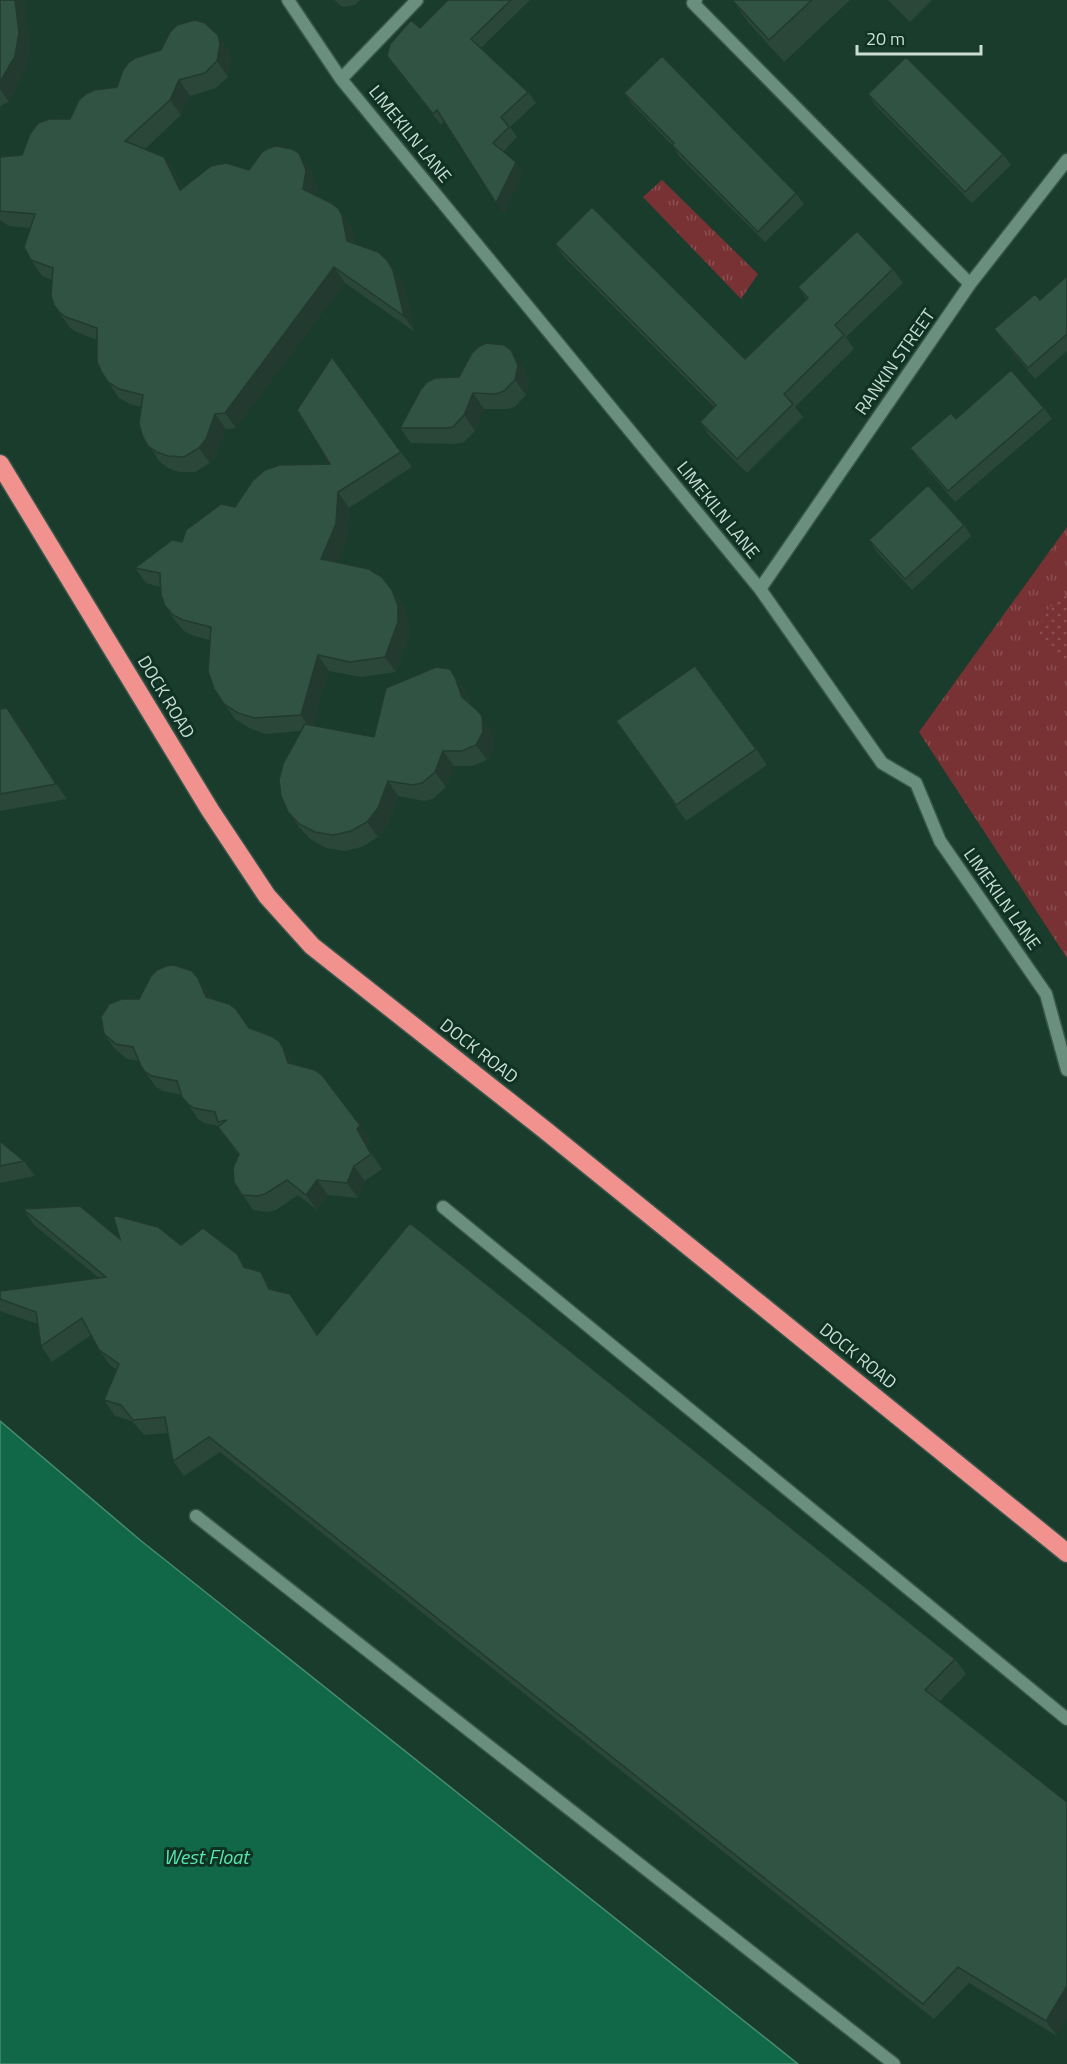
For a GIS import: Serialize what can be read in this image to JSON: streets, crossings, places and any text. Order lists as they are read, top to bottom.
{
  "streets": {
    "highway": ["DOCK ROAD"],
    "street": ["LIMEKILN LANE", "RANKIN STREET"]
  },
  "crossings": [
    ["LIMEKILN LANE", "RANKIN STREET"]
  ],
  "water": ["West Float"],
  "scale_bar": "20 m"
}
